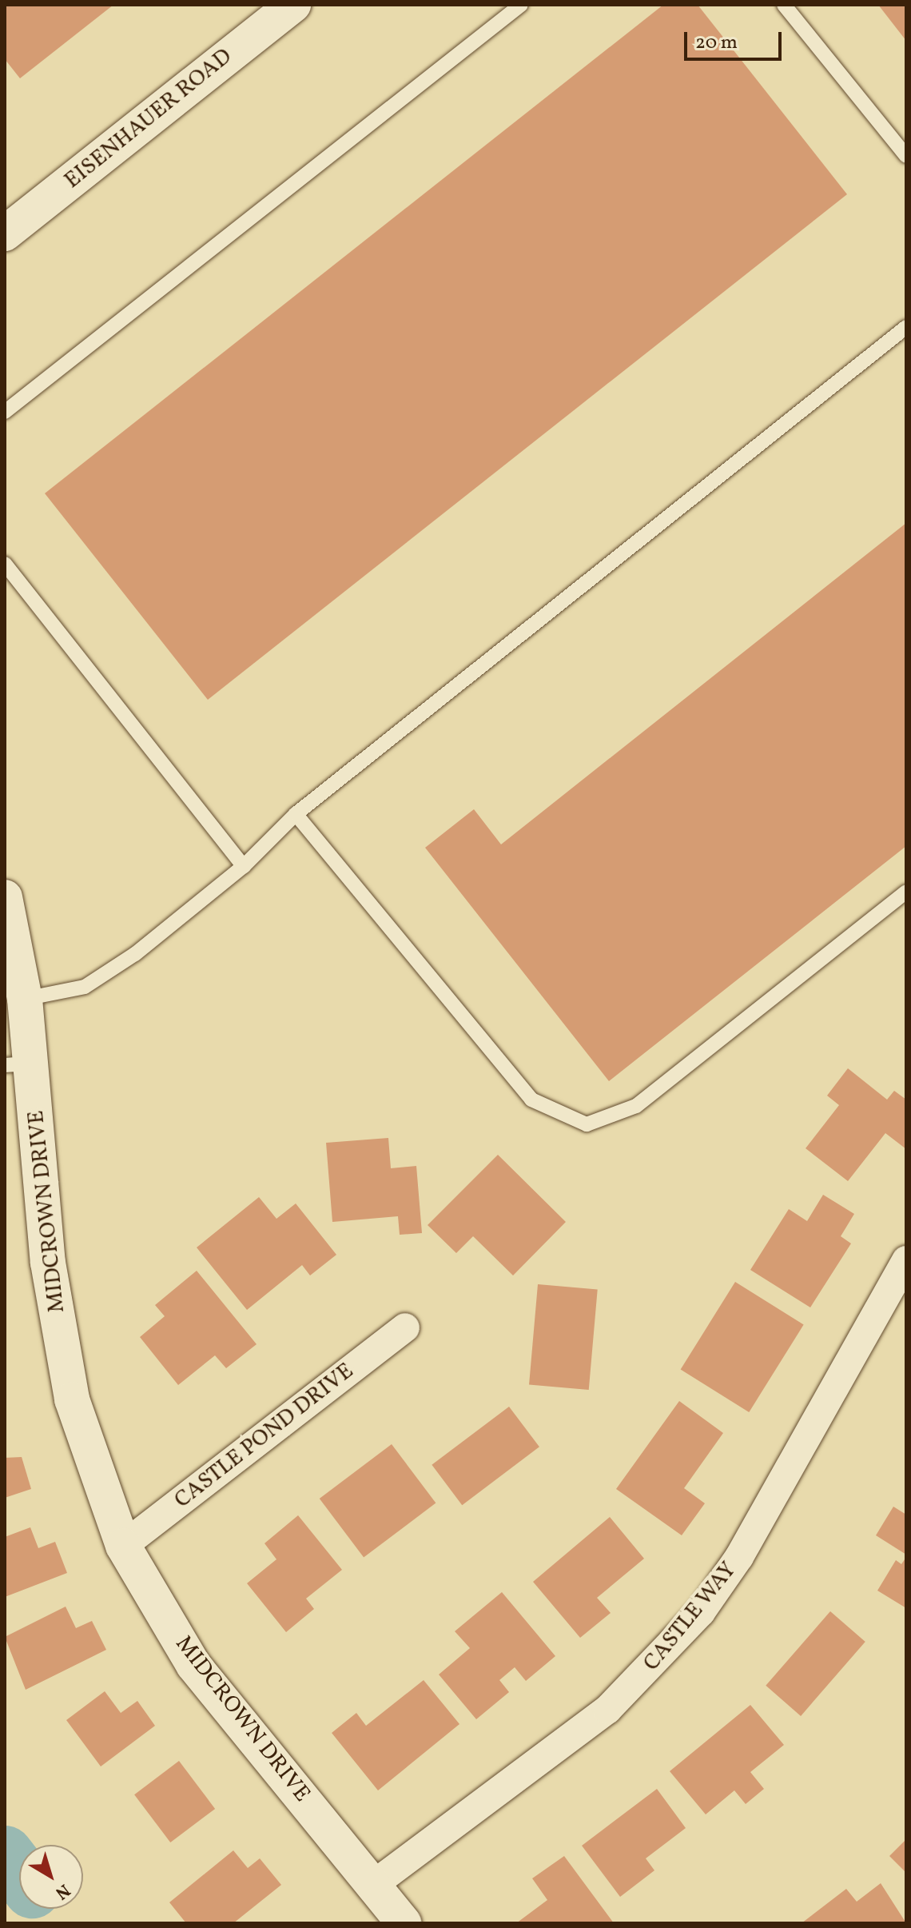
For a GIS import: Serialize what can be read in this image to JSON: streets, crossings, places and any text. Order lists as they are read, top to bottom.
{
  "streets": {
    "street": [
      "EISENHAUER ROAD",
      "MIDCROWN DRIVE",
      "CASTLE POND DRIVE",
      "CASTLE WAY"
    ]
  },
  "crossings": [
    ["MIDCROWN DRIVE", "CASTLE POND DRIVE"],
    ["MIDCROWN DRIVE", "CASTLE WAY"]
  ],
  "scale_bar": "20 m",
  "north": "bottom right"
}
